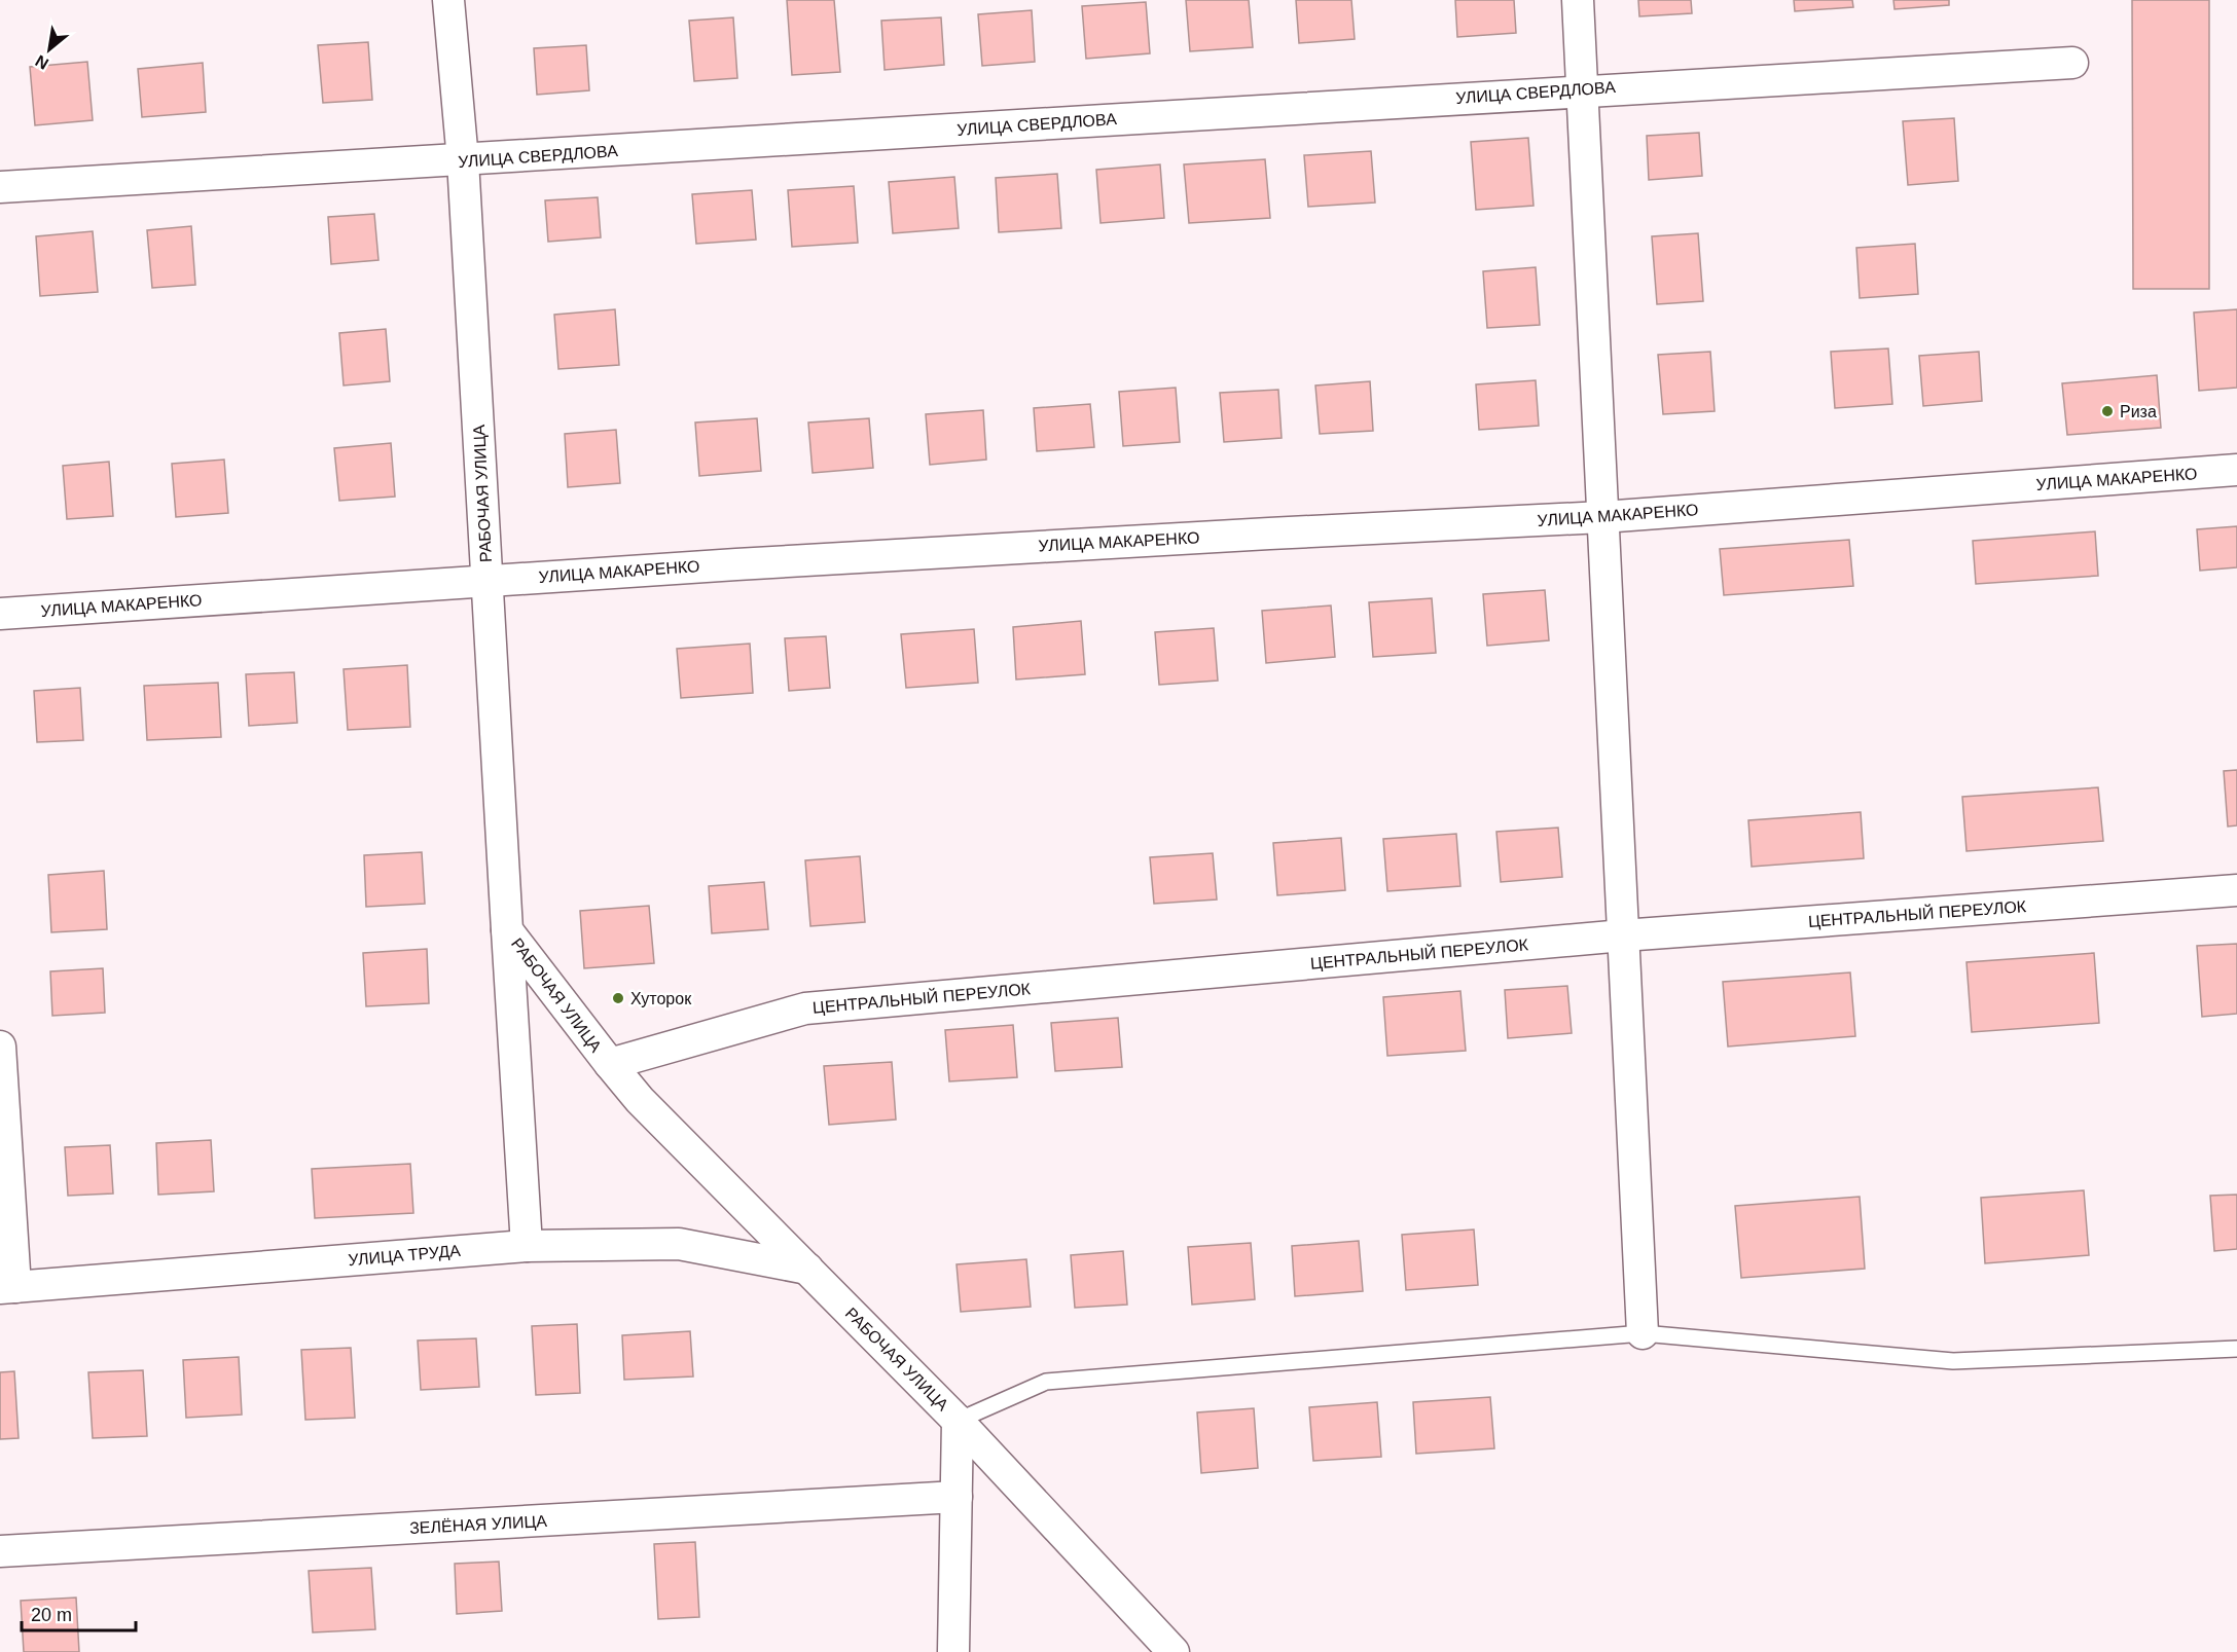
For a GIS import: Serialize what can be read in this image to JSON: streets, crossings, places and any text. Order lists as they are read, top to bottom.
{
  "streets": {
    "street": [
      "УЛИЦА СВЕРДЛОВА",
      "УЛИЦА МАКАРЕНКО",
      "РАБОЧАЯ УЛИЦА",
      "ЦЕНТРАЛЬНЫЙ ПЕРЕУЛОК",
      "УЛИЦА ТРУДА",
      "ЗЕЛЁНАЯ УЛИЦА"
    ]
  },
  "crossings": [
    ["УЛИЦА СВЕРДЛОВА", "РАБОЧАЯ УЛИЦА"],
    ["УЛИЦА МАКАРЕНКО", "РАБОЧАЯ УЛИЦА"],
    ["РАБОЧАЯ УЛИЦА", "ЦЕНТРАЛЬНЫЙ ПЕРЕУЛОК"],
    ["РАБОЧАЯ УЛИЦА", "УЛИЦА ТРУДА"]
  ],
  "places": ["Риза", "Хуторок"],
  "scale_bar": "20 m",
  "north": "bottom left"
}
